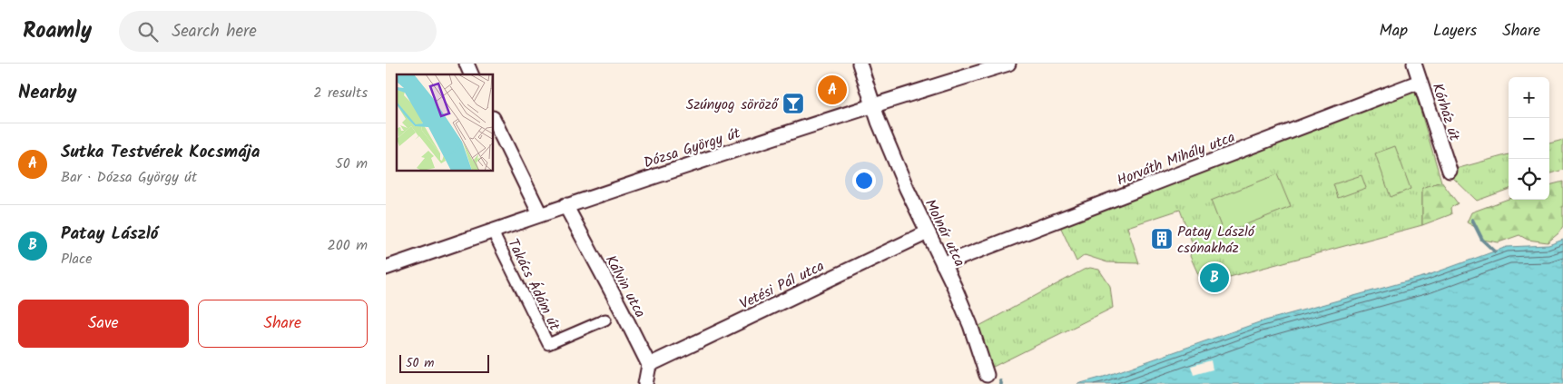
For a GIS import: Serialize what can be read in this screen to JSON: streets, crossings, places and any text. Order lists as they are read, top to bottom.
{
  "streets": {
    "street": [
      "Kórház út",
      "Dózsa György út",
      "Horváth Mihály utca",
      "Molnár utca",
      "Takács Ádám út",
      "Vetési Pál utca",
      "Kálvin utca"
    ]
  },
  "crossings": [
    ["Kórház út", "Horváth Mihály utca"],
    ["Dózsa György út", "Molnár utca"],
    ["Dózsa György út", "Takács Ádám út"],
    ["Dózsa György út", "Kálvin utca"],
    ["Horváth Mihály utca", "Molnár utca"],
    ["Molnár utca", "Vetési Pál utca"],
    ["Vetési Pál utca", "Kálvin utca"]
  ],
  "places": {
    "bar": ["Szúnyog söröző"],
    "building": ["Patay László csónakház"]
  },
  "scale_bar": "50 m",
  "page": {
    "header": "Roamly",
    "search": "Search here",
    "nav": ["Map", "Layers", "Share"],
    "heading": ["Nearby", "2 results"],
    "pins": ["A", "B"],
    "map_buttons": ["+", "−"],
    "list": [
      {
        "mark": "A",
        "name": "Sutka Testvérek Kocsmája",
        "note": "Bar · Dózsa György út",
        "value": "50 m"
      },
      {
        "mark": "B",
        "name": "Patay László",
        "note": "Place",
        "value": "200 m"
      }
    ],
    "buttons": ["Save", "Share"],
    "scale": "50 m"
  }
}
